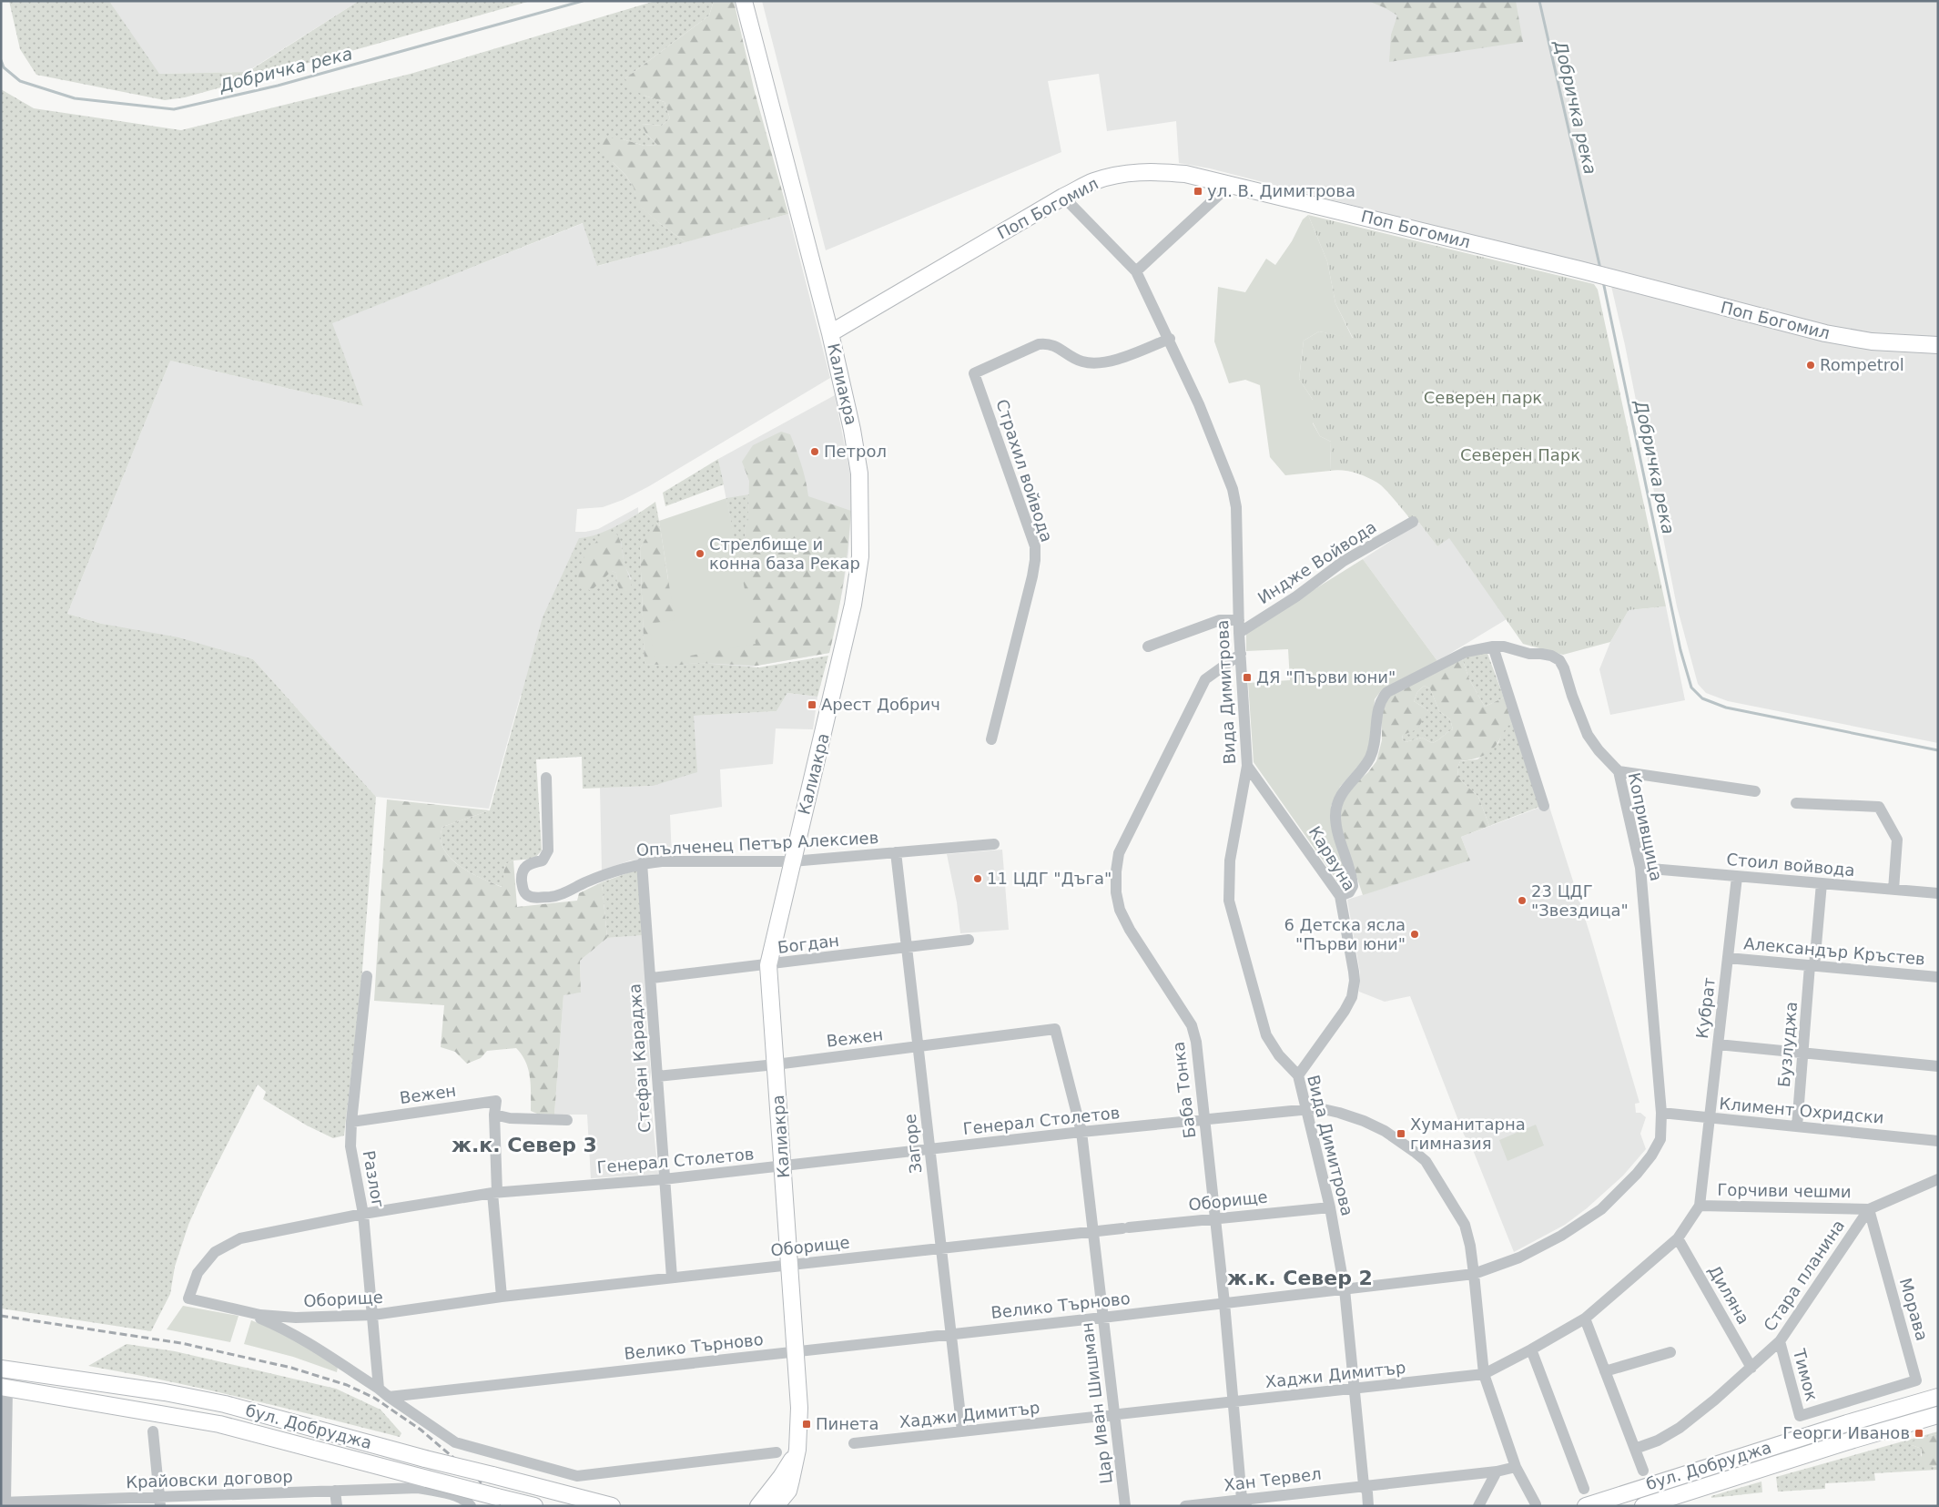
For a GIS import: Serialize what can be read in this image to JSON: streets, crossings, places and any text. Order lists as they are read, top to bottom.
{
  "streets": {
    "street": [
      "Поп Богомил",
      "Калиакра",
      "Страхил войвода",
      "Индже Войвода",
      "Вида Димитрова",
      "Копривщица",
      "Опълченец Петър Алексиев",
      "Карвуна",
      "Стоил войвода",
      "Богдан",
      "Александър Кръстев",
      "Кубрат",
      "Вежен",
      "Бузлуджа",
      "Стефан Караджа",
      "Баба Тонка",
      "Климент Охридски",
      "Генерал Столетов",
      "Загоре",
      "Разлог",
      "Горчиви чешми",
      "Оборище",
      "Стара планина",
      "Диляна",
      "Велико Търново",
      "Морава",
      "Хаджи Димитър",
      "Тимок",
      "Цар Иван Шишман",
      "бул. Добруджа",
      "Крайовски договор",
      "Хан Тервел"
    ]
  },
  "crossings": [
    ["Поп Богомил", "Калиакра"],
    ["Поп Богомил", "Вида Димитрова"],
    ["Калиакра", "Опълченец Петър Алексиев"],
    ["Калиакра", "Богдан"],
    ["Калиакра", "Вежен"],
    ["Калиакра", "Генерал Столетов"],
    ["Калиакра", "Оборище"],
    ["Калиакра", "Велико Търново"],
    ["Страхил войвода", "Вида Димитрова"],
    ["Индже Войвода", "Вида Димитрова"],
    ["Вида Димитрова", "Карвуна"],
    ["Вида Димитрова", "Баба Тонка"],
    ["Вида Димитрова", "Генерал Столетов"],
    ["Вида Димитрова", "Оборище"],
    ["Вида Димитрова", "Велико Търново"],
    ["Вида Димитрова", "Хаджи Димитър"],
    ["Вида Димитрова", "Хан Тервел"],
    ["Копривщица", "Карвуна"],
    ["Копривщица", "Стоил войвода"],
    ["Копривщица", "Климент Охридски"],
    ["Копривщица", "Велико Търново"],
    ["Опълченец Петър Алексиев", "Стефан Караджа"],
    ["Опълченец Петър Алексиев", "Загоре"],
    ["Стоил войвода", "Кубрат"],
    ["Стоил войвода", "Бузлуджа"],
    ["Богдан", "Стефан Караджа"],
    ["Богдан", "Загоре"],
    ["Александър Кръстев", "Кубрат"],
    ["Александър Кръстев", "Бузлуджа"],
    ["Кубрат", "Климент Охридски"],
    ["Кубрат", "Хаджи Димитър"],
    ["Вежен", "Стефан Караджа"],
    ["Вежен", "Загоре"],
    ["Вежен", "Разлог"],
    ["Вежен", "Цар Иван Шишман"],
    ["Бузлуджа", "Климент Охридски"],
    ["Стефан Караджа", "Генерал Столетов"],
    ["Стефан Караджа", "Оборище"],
    ["Баба Тонка", "Генерал Столетов"],
    ["Баба Тонка", "Оборище"],
    ["Баба Тонка", "Велико Търново"],
    ["Баба Тонка", "Хаджи Димитър"],
    ["Баба Тонка", "Хан Тервел"],
    ["Климент Охридски", "Велико Търново"],
    ["Генерал Столетов", "Загоре"],
    ["Генерал Столетов", "Разлог"],
    ["Генерал Столетов", "Оборище"],
    ["Генерал Столетов", "Велико Търново"],
    ["Генерал Столетов", "Хаджи Димитър"],
    ["Генерал Столетов", "Цар Иван Шишман"],
    ["Генерал Столетов", "Хан Тервел"],
    ["Загоре", "Оборище"],
    ["Загоре", "Велико Търново"],
    ["Загоре", "Хаджи Димитър"],
    ["Разлог", "Оборище"],
    ["Горчиви чешми", "Стара планина"],
    ["Горчиви чешми", "Морава"],
    ["Горчиви чешми", "Хаджи Димитър"],
    ["Оборище", "Цар Иван Шишман"],
    ["Стара планина", "Диляна"],
    ["Стара планина", "Морава"],
    ["Стара планина", "Тимок"],
    ["Диляна", "Хаджи Димитър"],
    ["Велико Търново", "Цар Иван Шишман"],
    ["Морава", "Тимок"],
    ["Хаджи Димитър", "Цар Иван Шишман"],
    ["бул. Добруджа", "Крайовски договор"]
  ],
  "districts": ["ж.к. Север 3", "ж.к. Север 2"],
  "water": ["Добричка река"],
  "parks": ["Северен парк", "Северен Парк"],
  "places": {
    "transit": [
      "ул. В. Димитрова",
      "ДЯ \"Първи юни\"",
      "Арест Добрич",
      "Хуманитарна гимназия",
      "Пинета",
      "Георги Иванов"
    ],
    "other": [
      "Rompetrol",
      "Петрол",
      "Стрелбище и конна база Рекар",
      "11 ЦДГ \"Дъга\"",
      "23 ЦДГ \"Звездица\"",
      "6 Детска ясла \"Първи юни\""
    ]
  }
}
